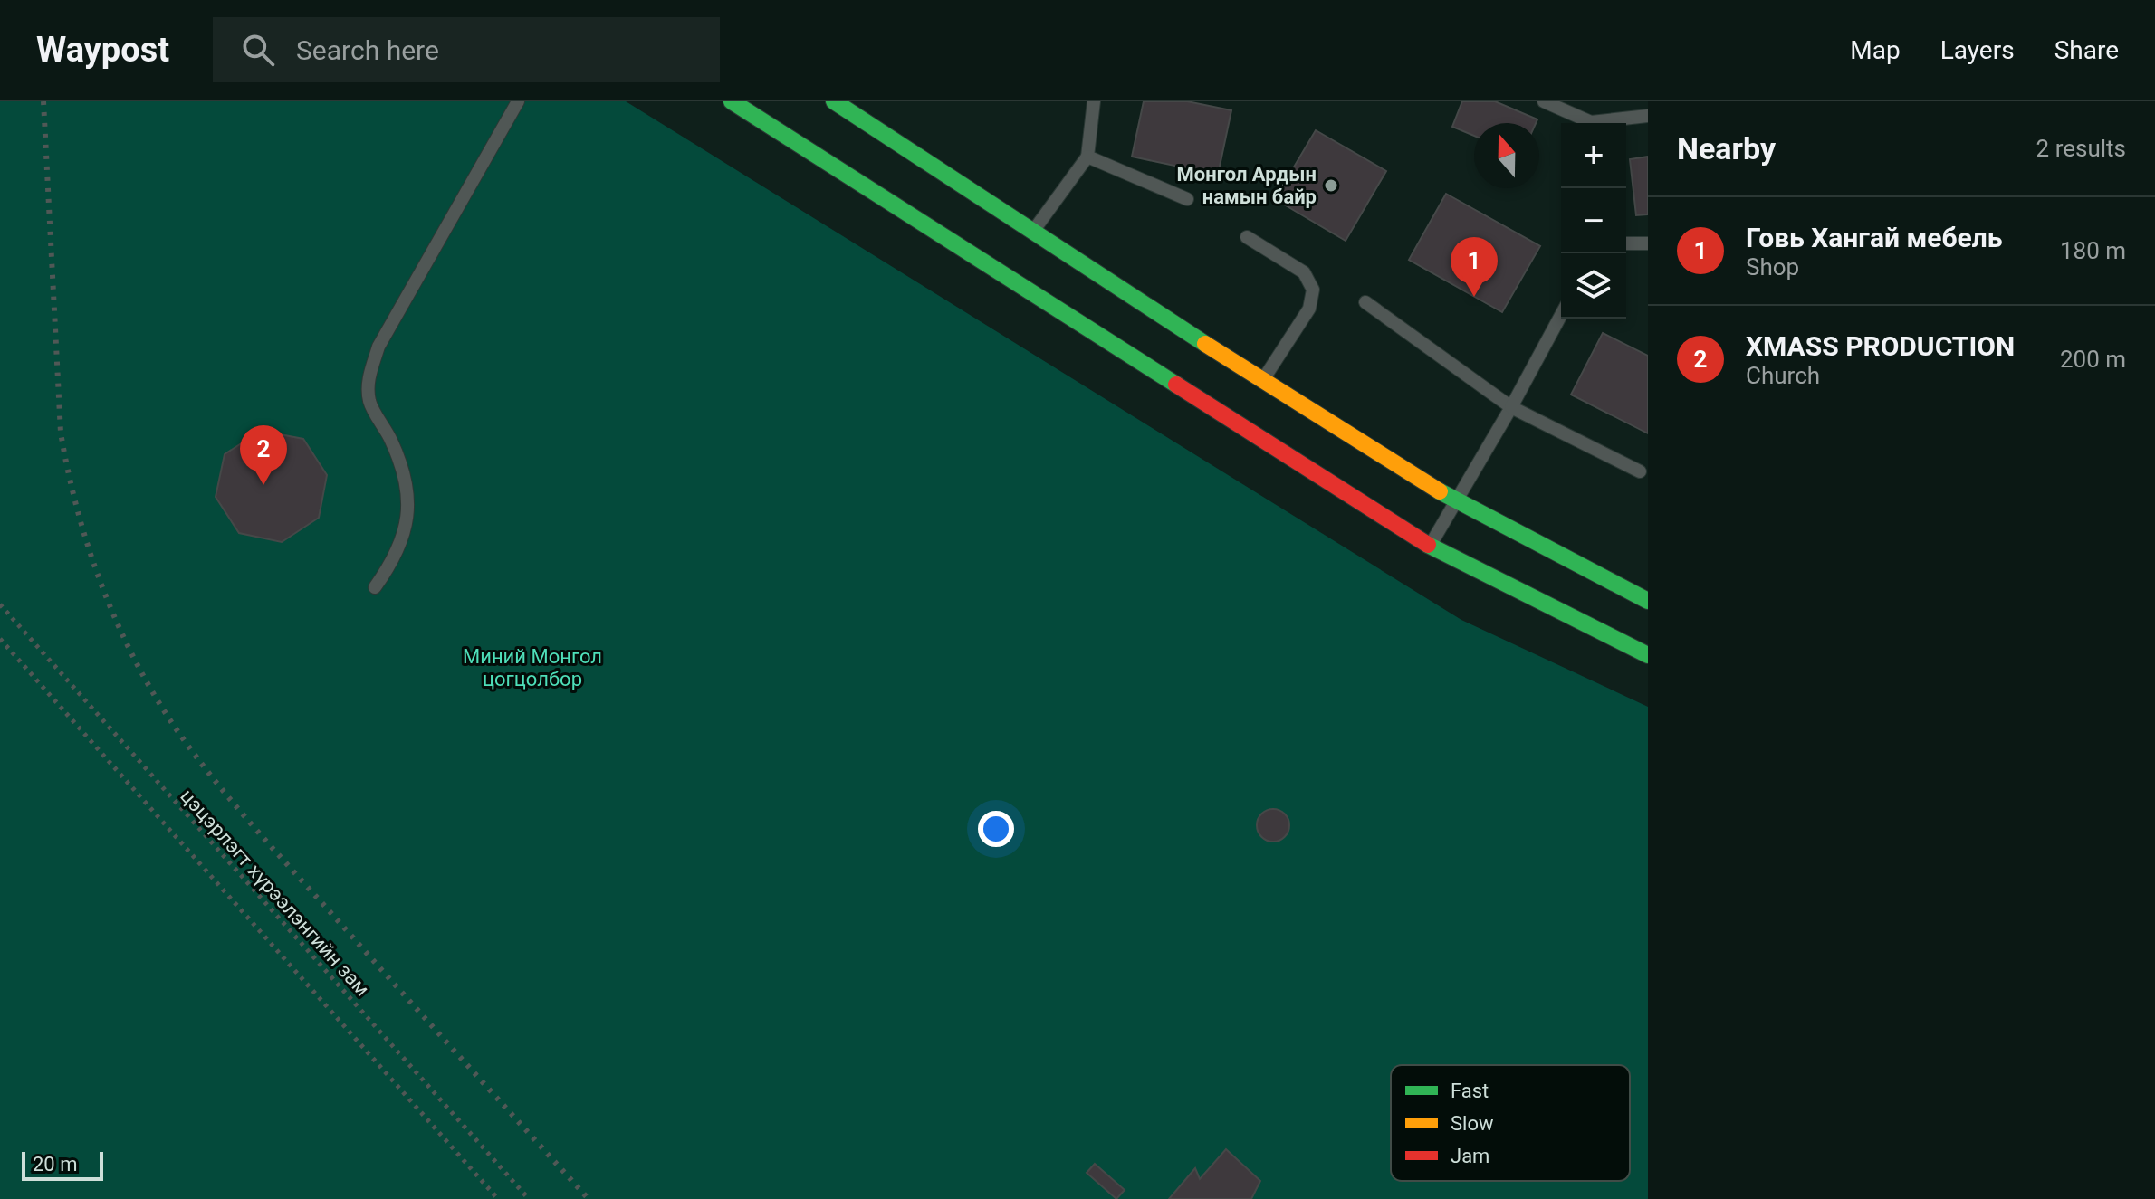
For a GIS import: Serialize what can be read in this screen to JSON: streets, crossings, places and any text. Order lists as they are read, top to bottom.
{
  "streets": {
    "path": ["цэцэрлэгт хүрээлэнгийн зам"]
  },
  "parks": ["Миний Монгол цогцолбор"],
  "places": ["Монгол Ардын намын байр"],
  "legend": ["Fast", "Slow", "Jam"],
  "scale_bar": "20 m",
  "north": "top",
  "page": {
    "header": "Waypost",
    "search": "Search here",
    "nav": ["Map", "Layers", "Share"],
    "heading": ["Nearby", "2 results"],
    "map_buttons": ["+", "−"],
    "list": [
      {
        "mark": "1",
        "name": "Говь Хангай мебель",
        "note": "Shop",
        "value": "180 m"
      },
      {
        "mark": "2",
        "name": "XMASS PRODUCTION",
        "note": "Church",
        "value": "200 m"
      }
    ],
    "pins": ["1", "2"],
    "scale": "20 m"
  }
}
